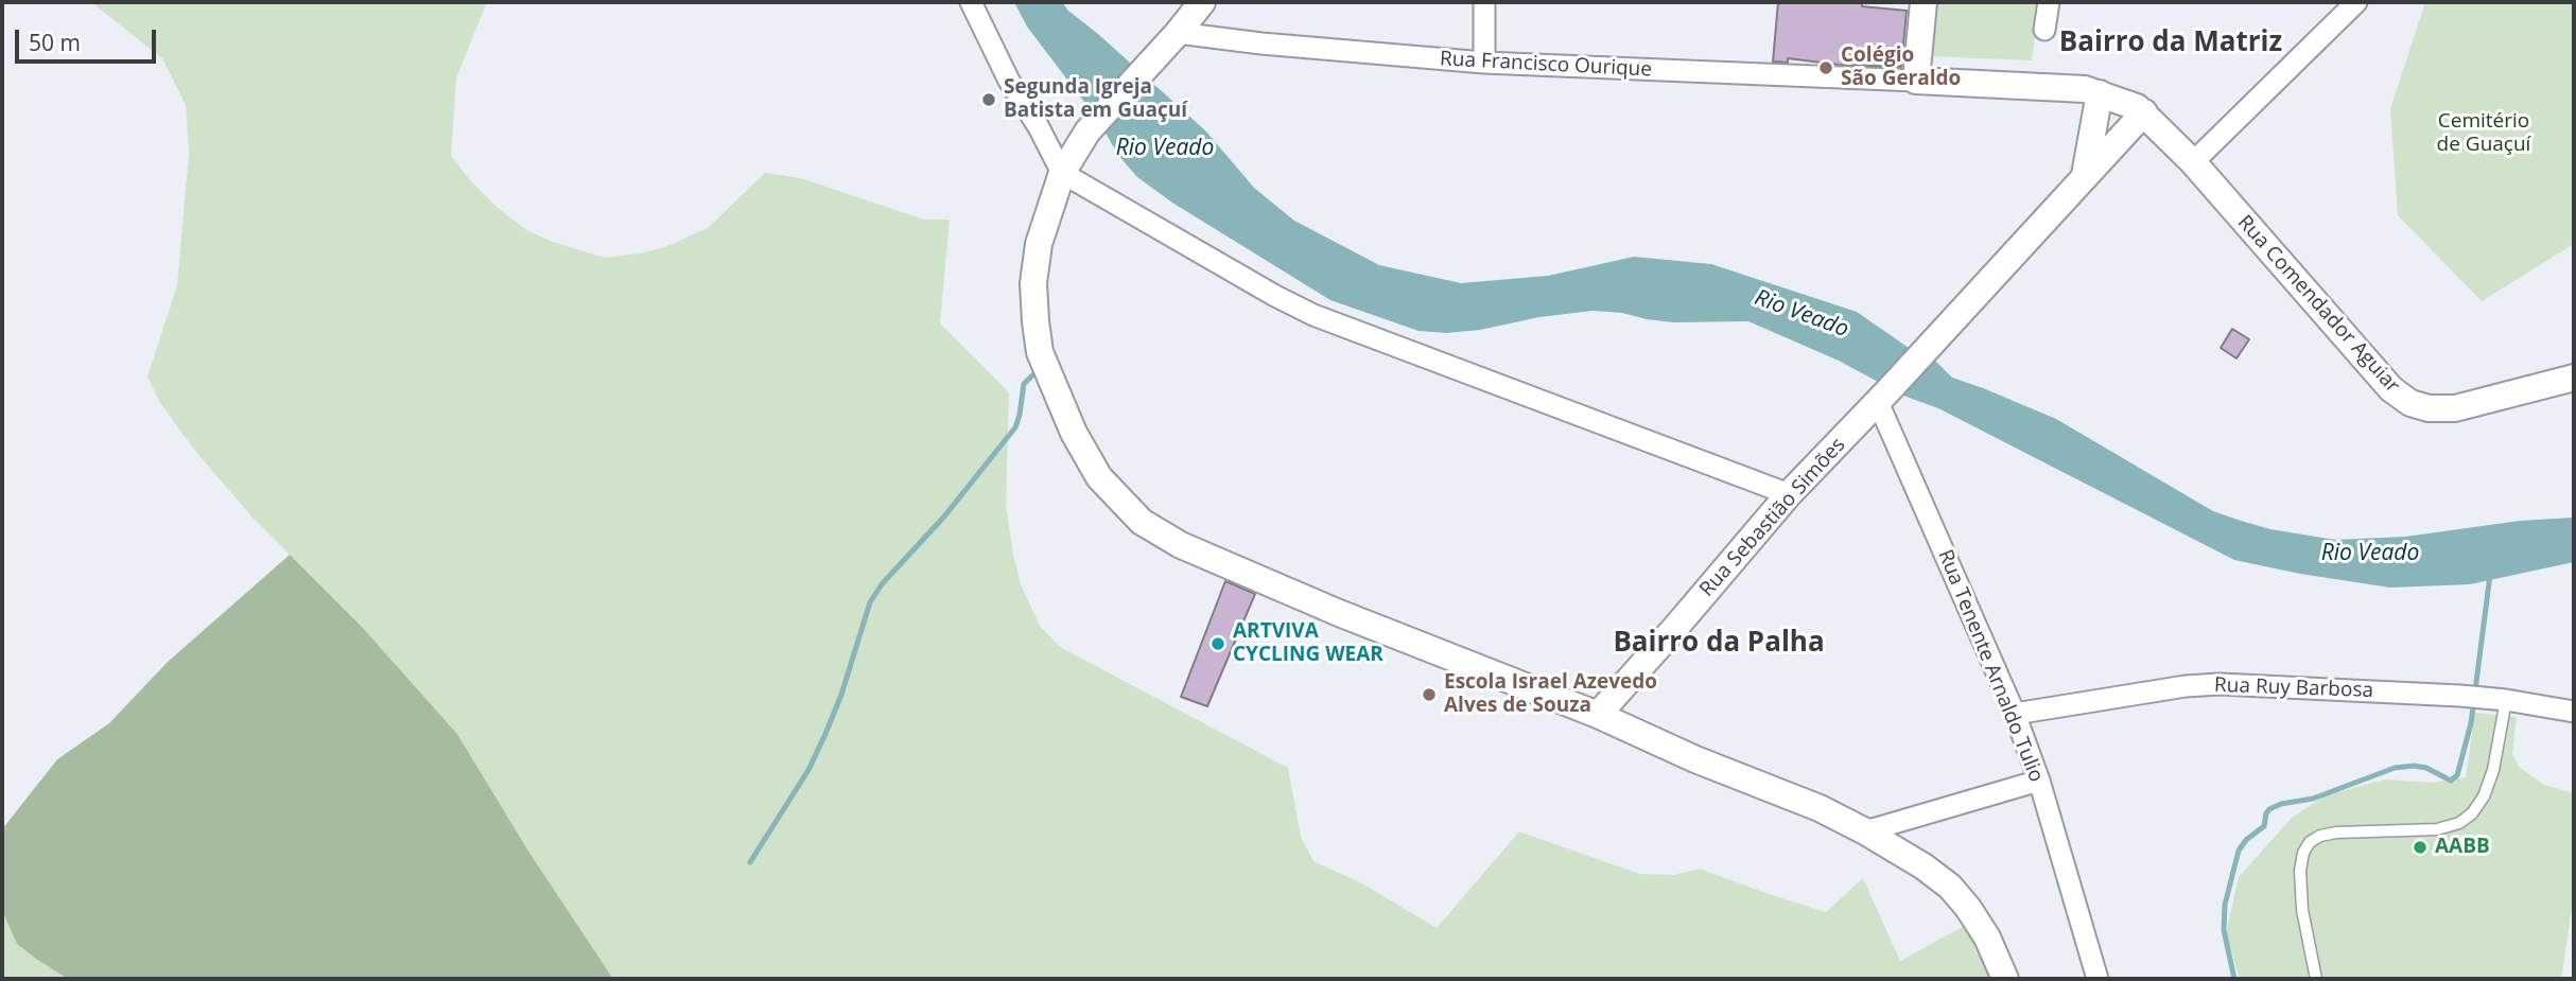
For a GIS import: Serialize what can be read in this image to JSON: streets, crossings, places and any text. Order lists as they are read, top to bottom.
{
  "streets": {
    "street": [
      "Rua Francisco Ourique",
      "Rua Comendador Aguiar",
      "Rua Sebastião Simões",
      "Rua Tenente Arnaldo Tulio",
      "Rua Ruy Barbosa"
    ]
  },
  "crossings": [
    ["Rua Comendador Aguiar", "Rua Sebastião Simões"],
    ["Rua Sebastião Simões", "Rua Tenente Arnaldo Tulio"],
    ["Rua Tenente Arnaldo Tulio", "Rua Ruy Barbosa"]
  ],
  "districts": ["Bairro da Matriz", "Bairro da Palha"],
  "water": ["Rio Veado"],
  "parks": ["Cemitério de Guaçuí"],
  "places": [
    "Colégio São Geraldo",
    "Segunda Igreja Batista em Guaçuí",
    "ARTVIVA CYCLING WEAR",
    "Escola Israel Azevedo Alves de Souza",
    "AABB"
  ],
  "scale_bar": "50 m"
}
